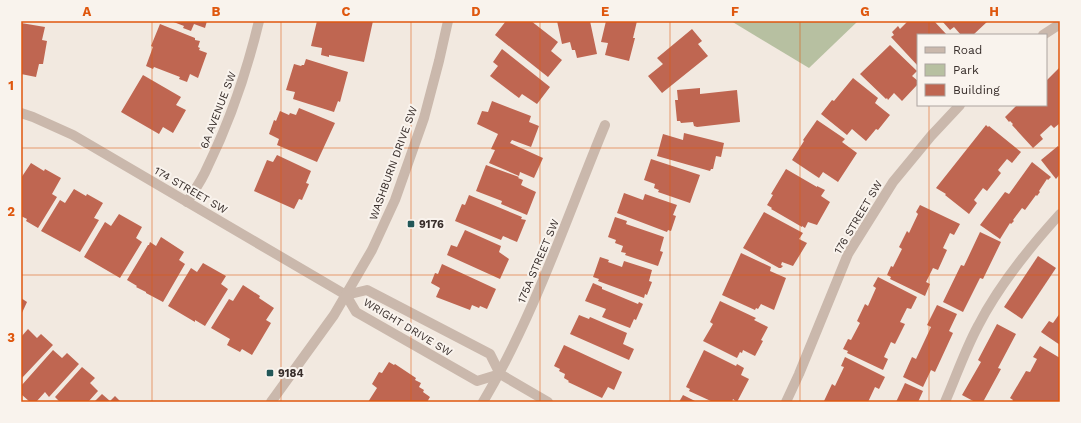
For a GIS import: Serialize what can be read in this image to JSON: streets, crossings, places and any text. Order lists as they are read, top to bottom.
{
  "streets": {
    "street": [
      "6A AVENUE SW",
      "WASHBURN DRIVE SW",
      "174 STREET SW",
      "176 STREET SW",
      "175A STREET SW",
      "WRIGHT DRIVE SW"
    ]
  },
  "crossings": [
    ["6A AVENUE SW", "174 STREET SW"],
    ["WASHBURN DRIVE SW", "174 STREET SW"],
    ["WASHBURN DRIVE SW", "WRIGHT DRIVE SW"],
    ["174 STREET SW", "WRIGHT DRIVE SW"],
    ["175A STREET SW", "WRIGHT DRIVE SW"]
  ],
  "places": {
    "transit": ["9176", "9184"]
  },
  "legend": ["Road", "Park", "Building"],
  "grid": {
    "columns": [
      "A",
      "B",
      "C",
      "D",
      "E",
      "F",
      "G",
      "H"
    ],
    "rows": ["1", "2", "3"]
  }
}
